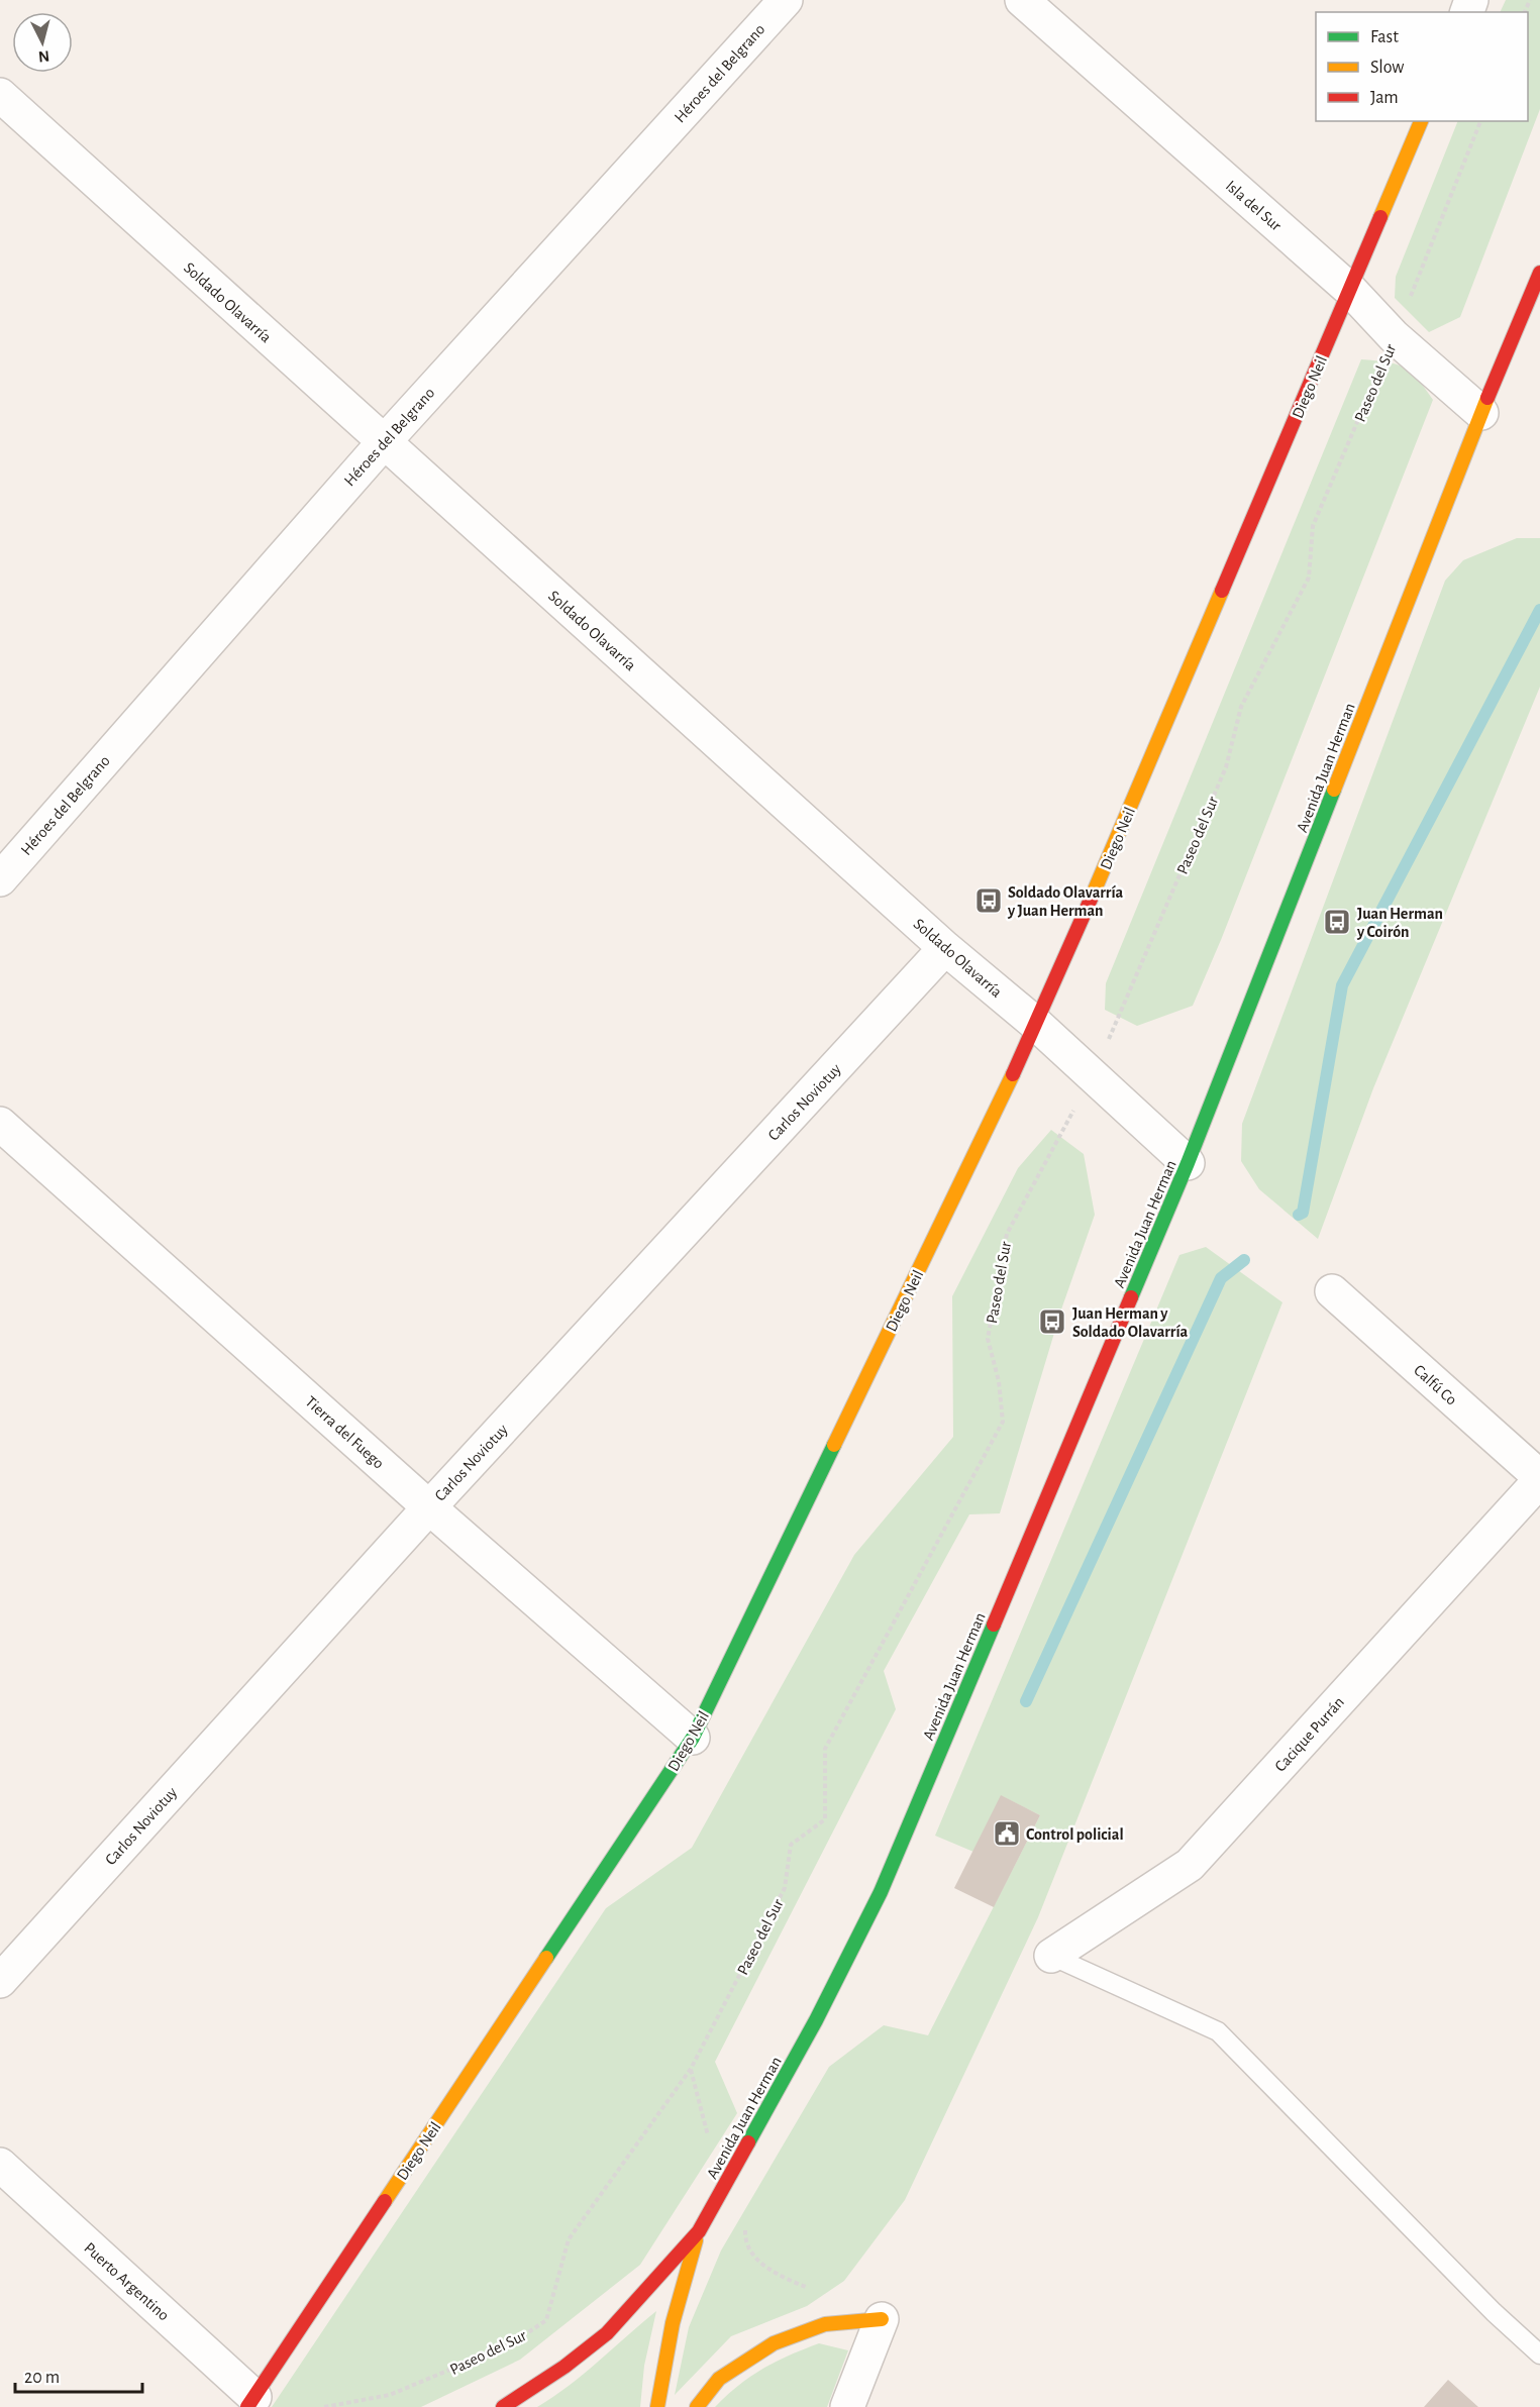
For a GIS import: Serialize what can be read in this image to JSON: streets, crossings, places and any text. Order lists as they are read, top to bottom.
{
  "streets": {
    "main road": ["Diego Neil", "Avenida Juan Herman"],
    "street": [
      "Héroes del Belgrano",
      "Isla del Sur",
      "Soldado Olavarría",
      "Carlos Noviotuy",
      "Calfú Co",
      "Tierra del Fuego",
      "Cacique Purrán",
      "Puerto Argentino"
    ],
    "path": ["Paseo del Sur"]
  },
  "crossings": [
    ["Héroes del Belgrano", "Soldado Olavarría"],
    ["Isla del Sur", "Paseo del Sur"],
    ["Isla del Sur", "Diego Neil"],
    ["Isla del Sur", "Avenida Juan Herman"],
    ["Soldado Olavarría", "Paseo del Sur"],
    ["Soldado Olavarría", "Diego Neil"],
    ["Soldado Olavarría", "Avenida Juan Herman"],
    ["Soldado Olavarría", "Carlos Noviotuy"],
    ["Diego Neil", "Tierra del Fuego"],
    ["Diego Neil", "Puerto Argentino"],
    ["Carlos Noviotuy", "Tierra del Fuego"],
    ["Calfú Co", "Cacique Purrán"]
  ],
  "places": {
    "bus stop": ["Soldado Olavarría y Juan Herman", "Juan Herman y Coirón", "Juan Herman y Soldado Olavarría"],
    "public building": ["Control policial"]
  },
  "legend": ["Fast", "Slow", "Jam"],
  "scale_bar": "20 m",
  "north": "bottom"
}
